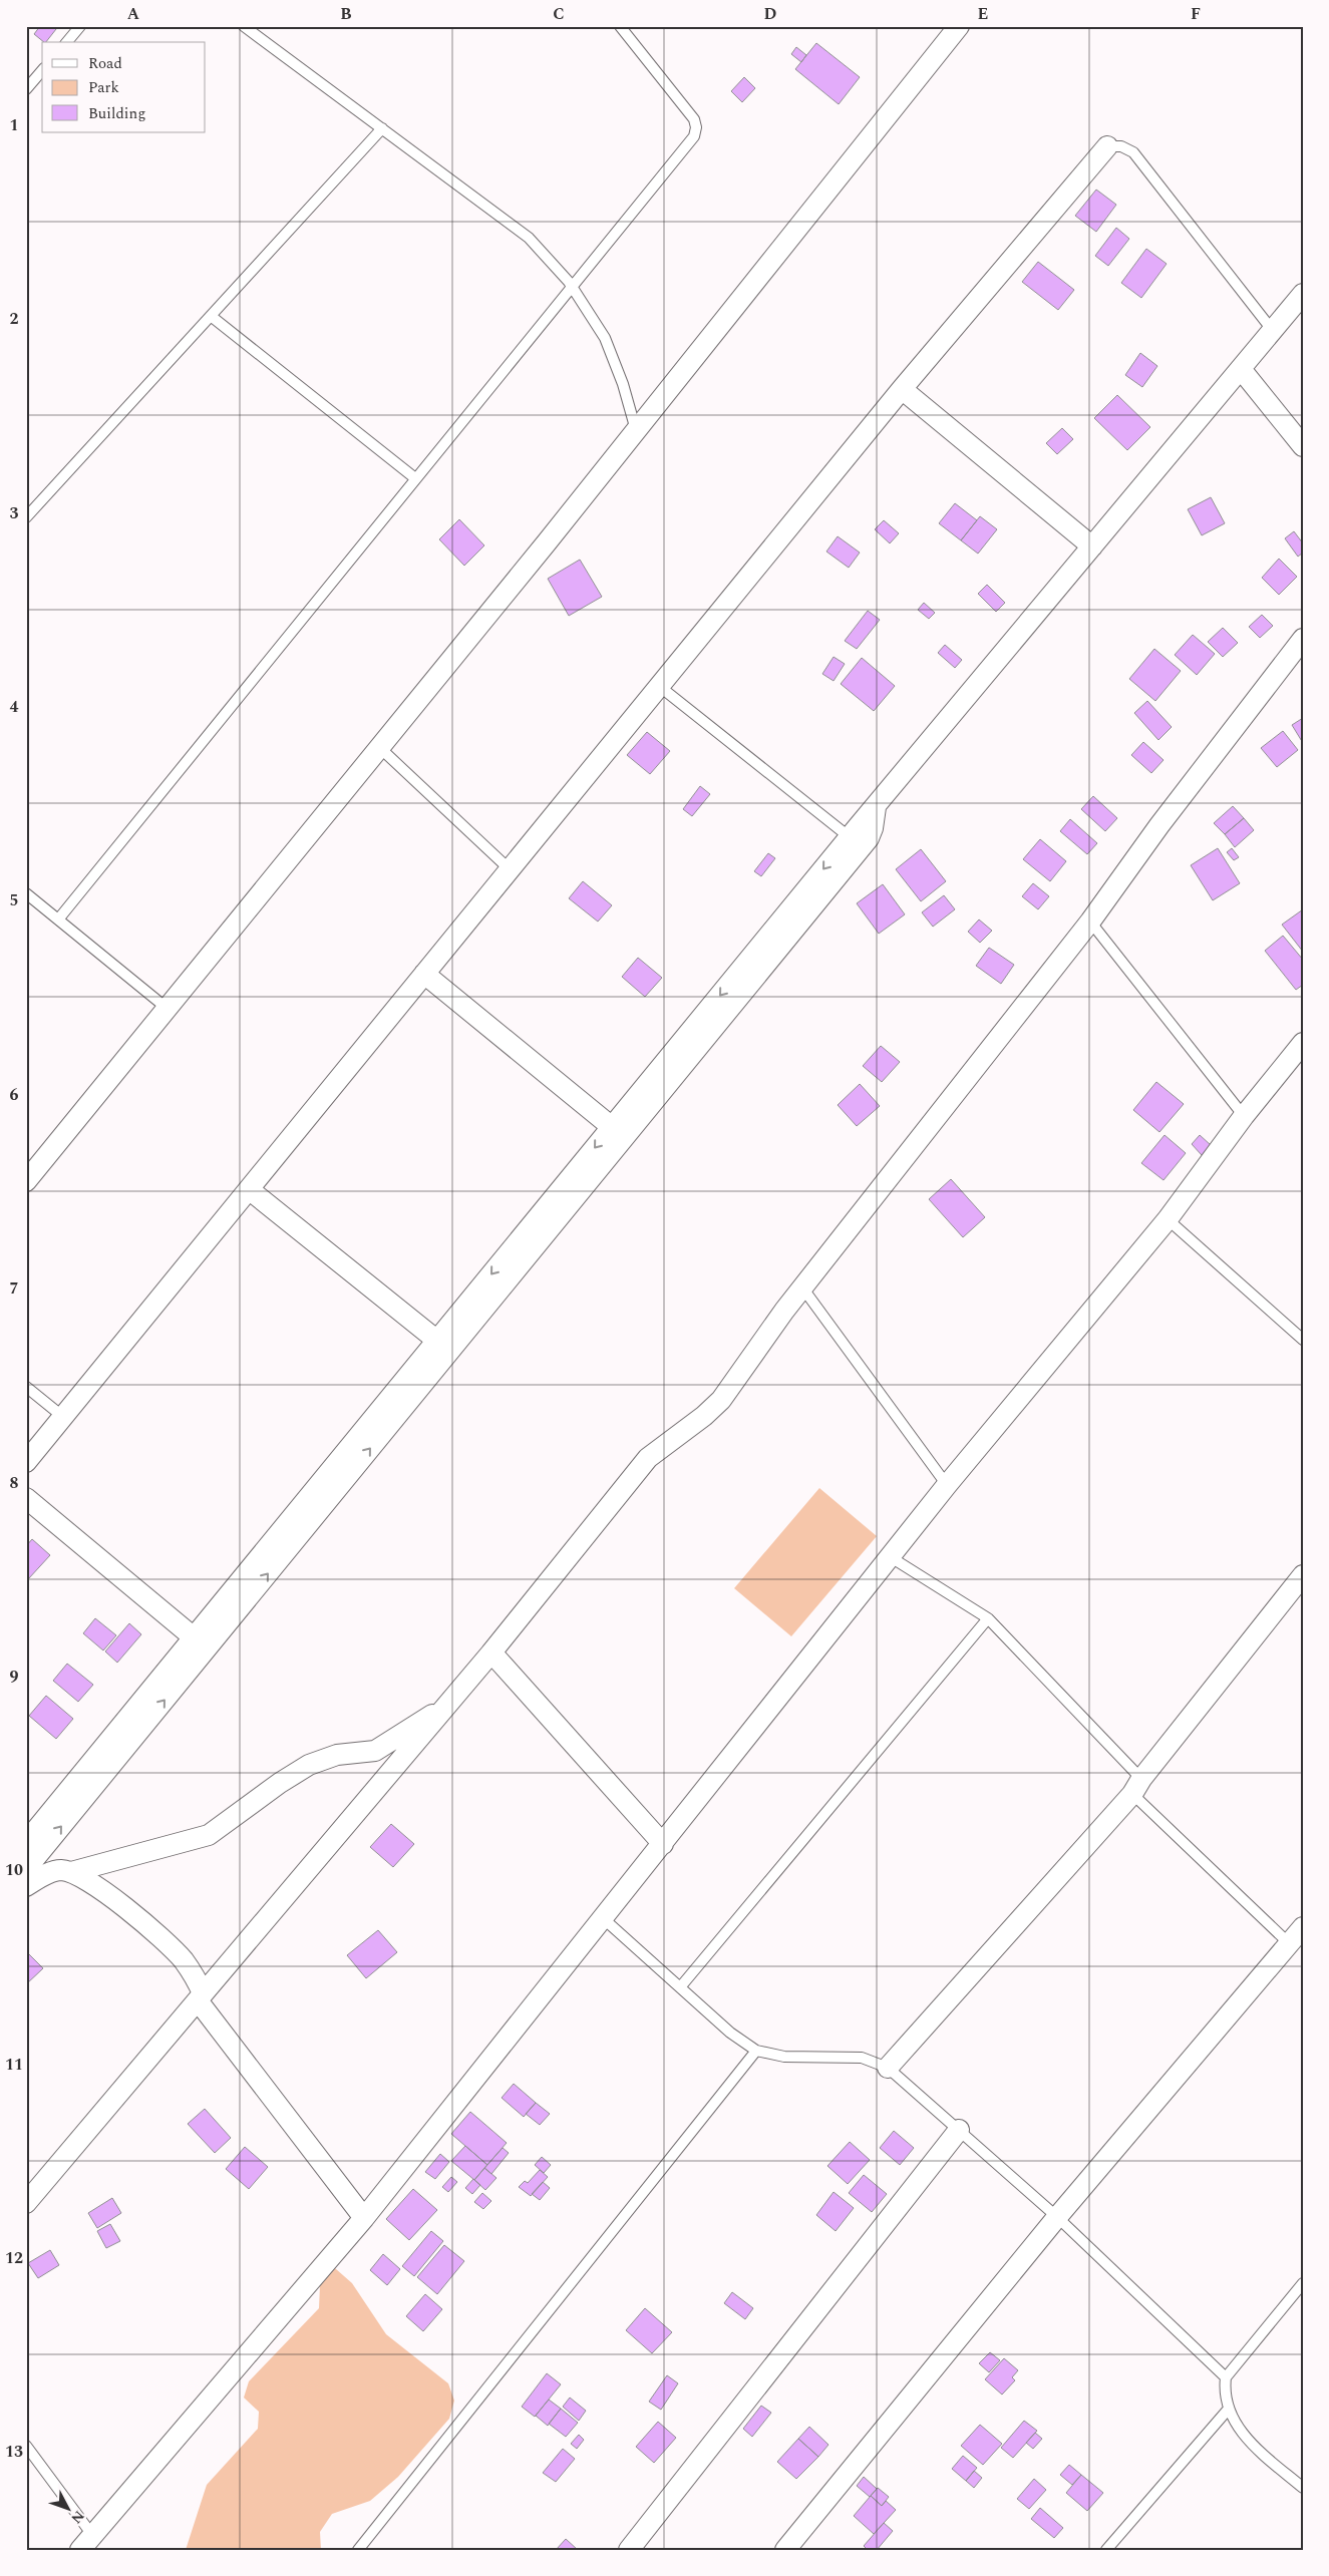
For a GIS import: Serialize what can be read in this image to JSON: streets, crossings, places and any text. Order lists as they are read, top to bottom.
{
  "legend": ["Road", "Park", "Building"],
  "north": "bottom right",
  "grid": {
    "columns": [
      "A",
      "B",
      "C",
      "D",
      "E",
      "F"
    ],
    "rows": [
      "1",
      "2",
      "3",
      "4",
      "5",
      "6",
      "7",
      "8",
      "9",
      "10",
      "11",
      "12",
      "13"
    ]
  }
}
